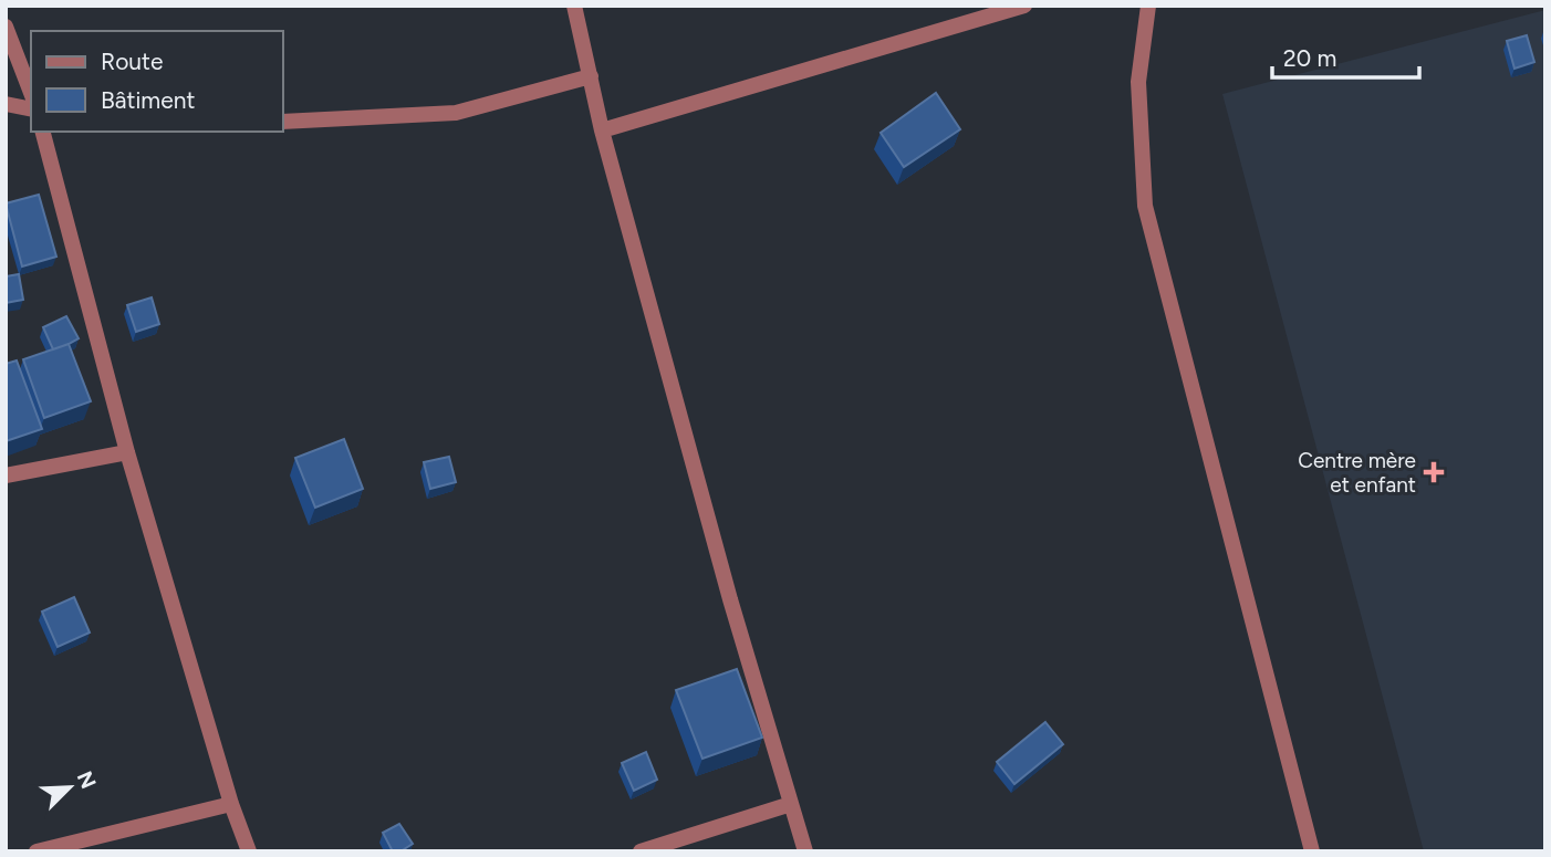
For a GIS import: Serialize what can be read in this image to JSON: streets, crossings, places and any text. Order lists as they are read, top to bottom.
{
  "places": {
    "health": ["Centre mère et enfant"]
  },
  "legend": ["Route", "Bâtiment"],
  "scale_bar": "20 m",
  "north": "top right"
}
